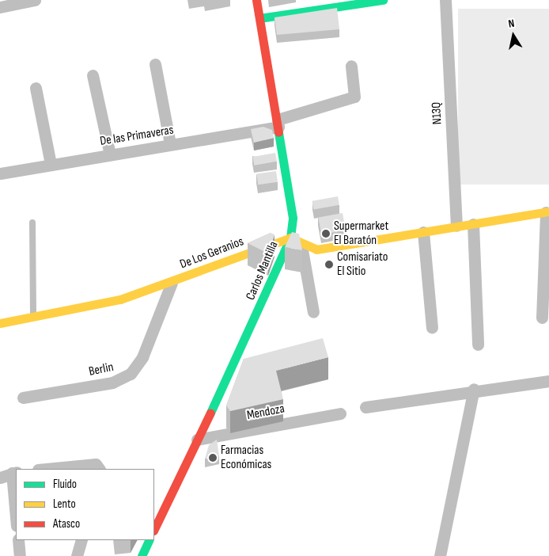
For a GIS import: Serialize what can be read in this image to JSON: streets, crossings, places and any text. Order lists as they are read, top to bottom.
{
  "streets": {
    "street": [
      "N13Q",
      "De las Primaveras",
      "De Los Geranios",
      "Carlos Mantilla",
      "Berlin",
      "Mendoza"
    ]
  },
  "crossings": [
    ["De las Primaveras", "Carlos Mantilla"],
    ["De Los Geranios", "Carlos Mantilla"],
    ["De Los Geranios", "Berlin"],
    ["Carlos Mantilla", "Mendoza"]
  ],
  "places": ["Supermarket El Baratón", "Comisariato El Sitio", "Farmacias Económicas"],
  "legend": ["Fluido", "Lento", "Atasco"],
  "north": "top"
}
